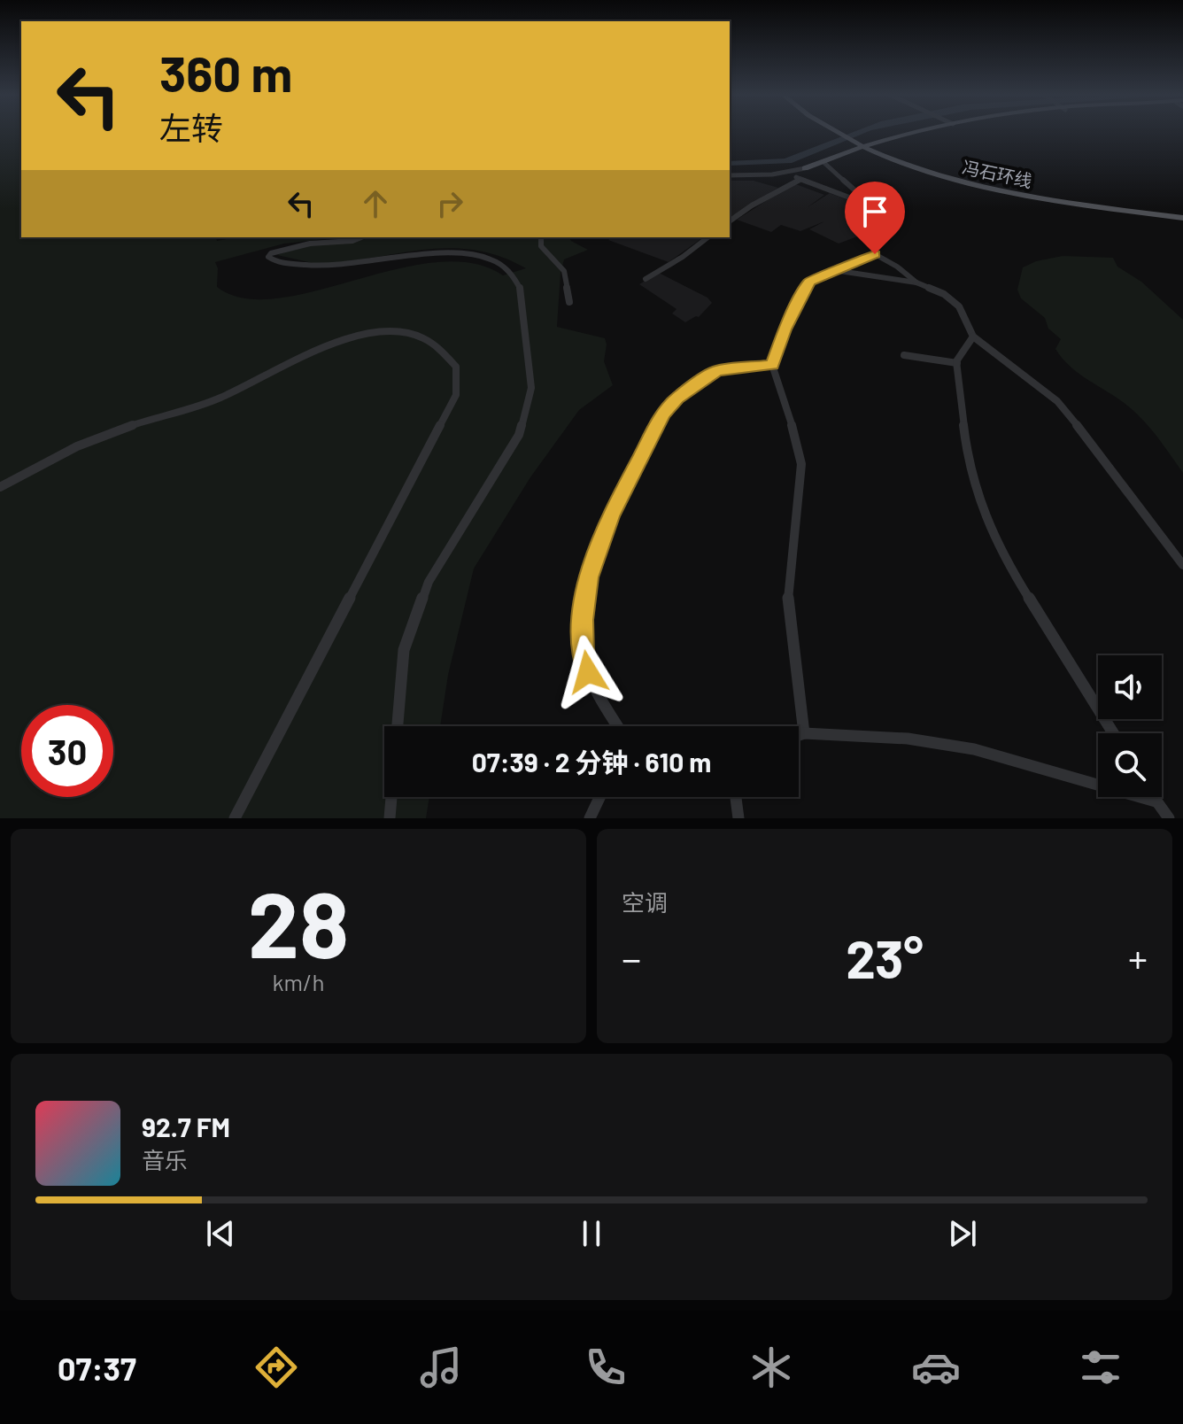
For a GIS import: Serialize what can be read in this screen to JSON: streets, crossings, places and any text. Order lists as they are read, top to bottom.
{
  "streets": {
    "main road": ["冯石环线"]
  },
  "page": {
    "turn": ["360 m", "左转"],
    "limit": "30",
    "trip": "07:39 · 2 分钟 · 610 m",
    "tile": [
      ["28", "km/h"],
      "空调"
    ],
    "heat": ["−", "23°", "+"],
    "song": ["92.7 FM", "音乐"],
    "tabs": "07:37"
  }
}
